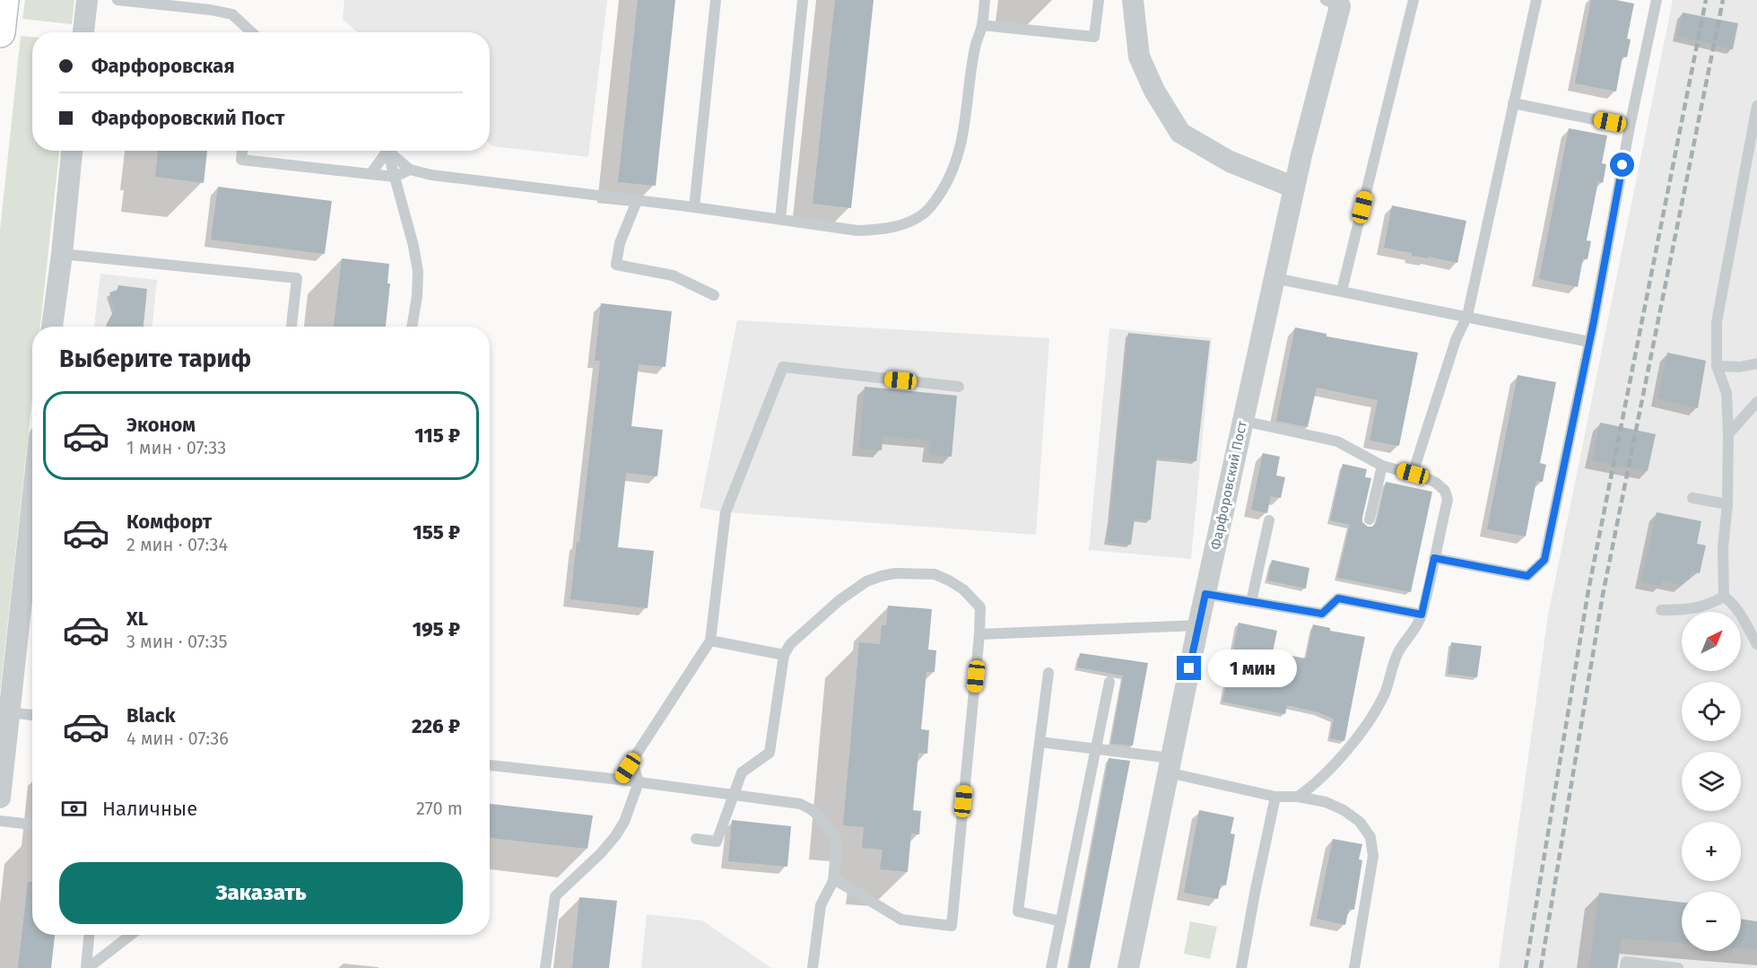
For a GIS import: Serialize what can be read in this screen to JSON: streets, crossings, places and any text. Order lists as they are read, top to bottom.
{
  "streets": {
    "street": ["Фарфоровский Пост"]
  },
  "north": "top right",
  "page": {
    "banner": ["Фарфоровская", "Фарфоровский Пост"],
    "heading": "Выберите тариф",
    "list": [
      {
        "name": "Эконом",
        "note": "1 мин · 07:33",
        "value": "115 ₽"
      },
      {
        "name": "Комфорт",
        "note": "2 мин · 07:34",
        "value": "155 ₽"
      },
      {
        "name": "XL",
        "note": "3 мин · 07:35",
        "value": "195 ₽"
      },
      {
        "name": "Black",
        "note": "4 мин · 07:36",
        "value": "226 ₽"
      }
    ],
    "map_buttons": ["+", "−"],
    "bubble": "1 мин",
    "pay": ["Наличные", "270 m"],
    "buttons": "Заказать"
  }
}
